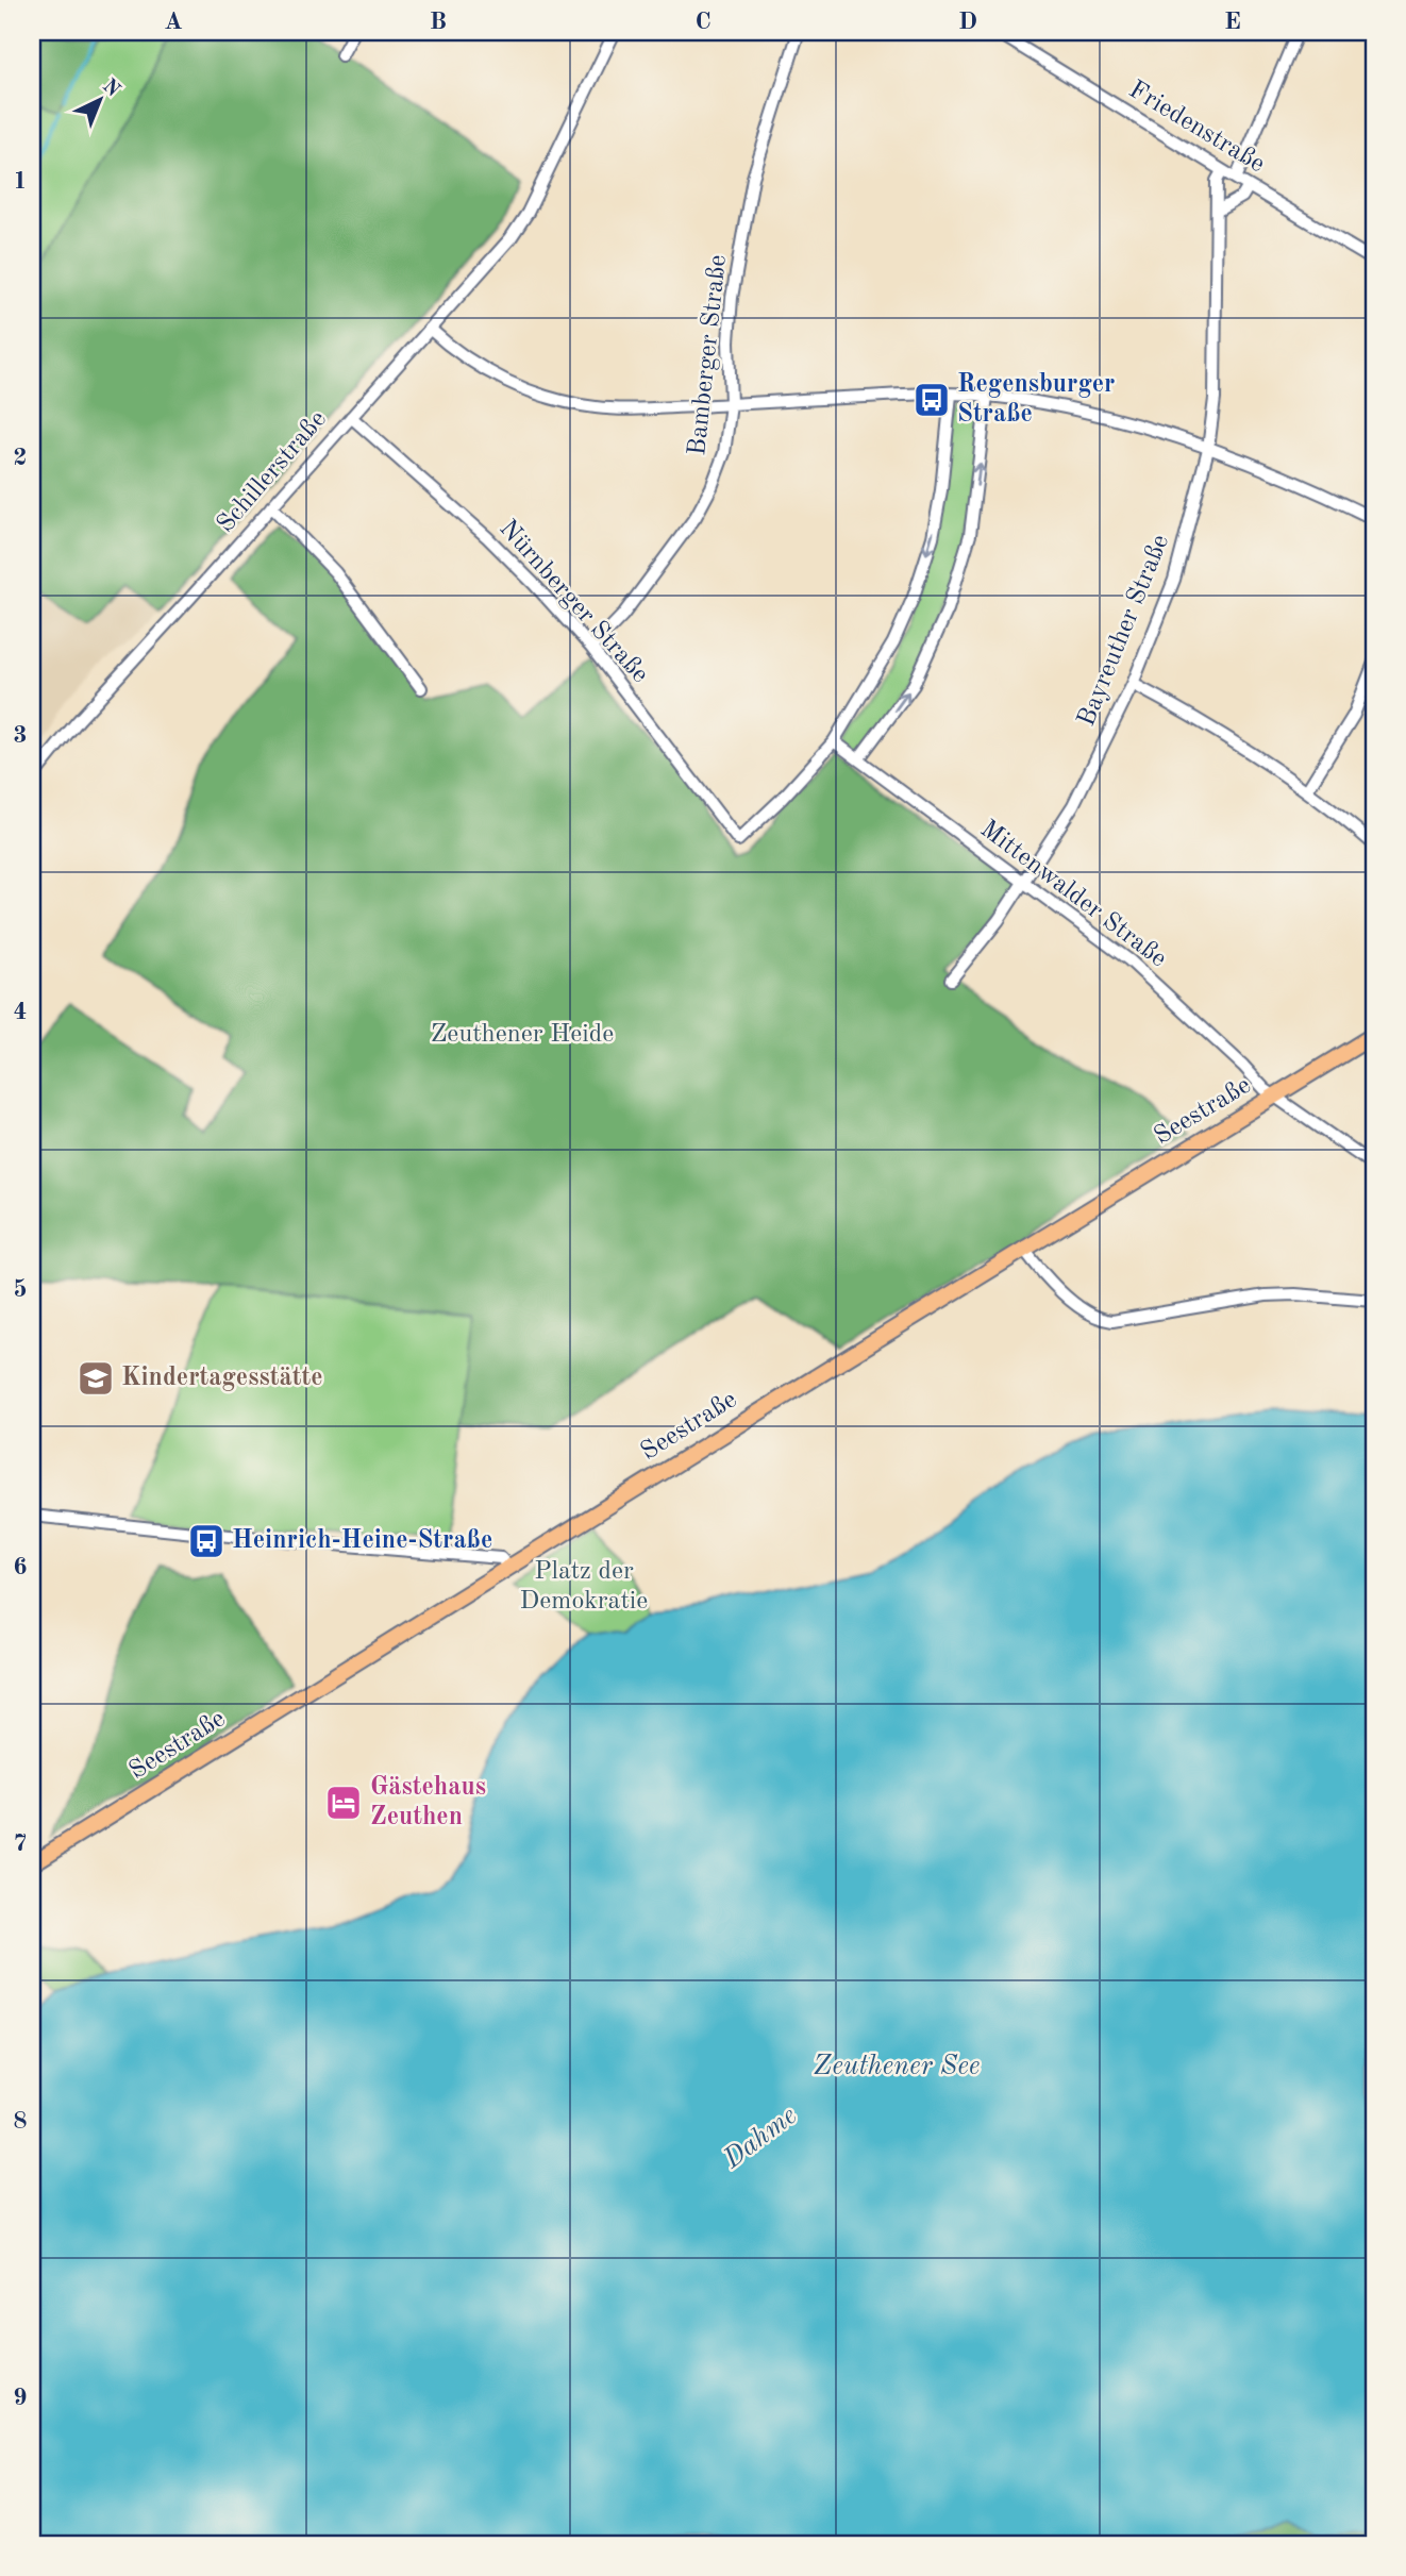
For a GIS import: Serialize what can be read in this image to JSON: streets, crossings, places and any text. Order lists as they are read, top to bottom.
{
  "streets": {
    "main road": ["Seestraße"],
    "street": [
      "Friedenstraße",
      "Bamberger Straße",
      "Schillerstraße",
      "Nürnberger Straße",
      "Bayreuther Straße",
      "Mittenwalder Straße"
    ]
  },
  "crossings": [
    ["Friedenstraße", "Bayreuther Straße"],
    ["Bamberger Straße", "Nürnberger Straße"],
    ["Schillerstraße", "Nürnberger Straße"],
    ["Nürnberger Straße", "Mittenwalder Straße"],
    ["Bayreuther Straße", "Mittenwalder Straße"],
    ["Mittenwalder Straße", "Seestraße"]
  ],
  "water": ["Zeuthener See", "Dahme"],
  "parks": ["Zeuthener Heide", "Platz der Demokratie"],
  "places": {
    "bus stop": ["Regensburger Straße", "Heinrich-Heine-Straße"],
    "school or university": ["Kindertagesstätte"],
    "hotel": ["Gästehaus Zeuthen"]
  },
  "north": "top right",
  "grid": {
    "columns": [
      "A",
      "B",
      "C",
      "D",
      "E"
    ],
    "rows": [
      "1",
      "2",
      "3",
      "4",
      "5",
      "6",
      "7",
      "8",
      "9"
    ]
  }
}
